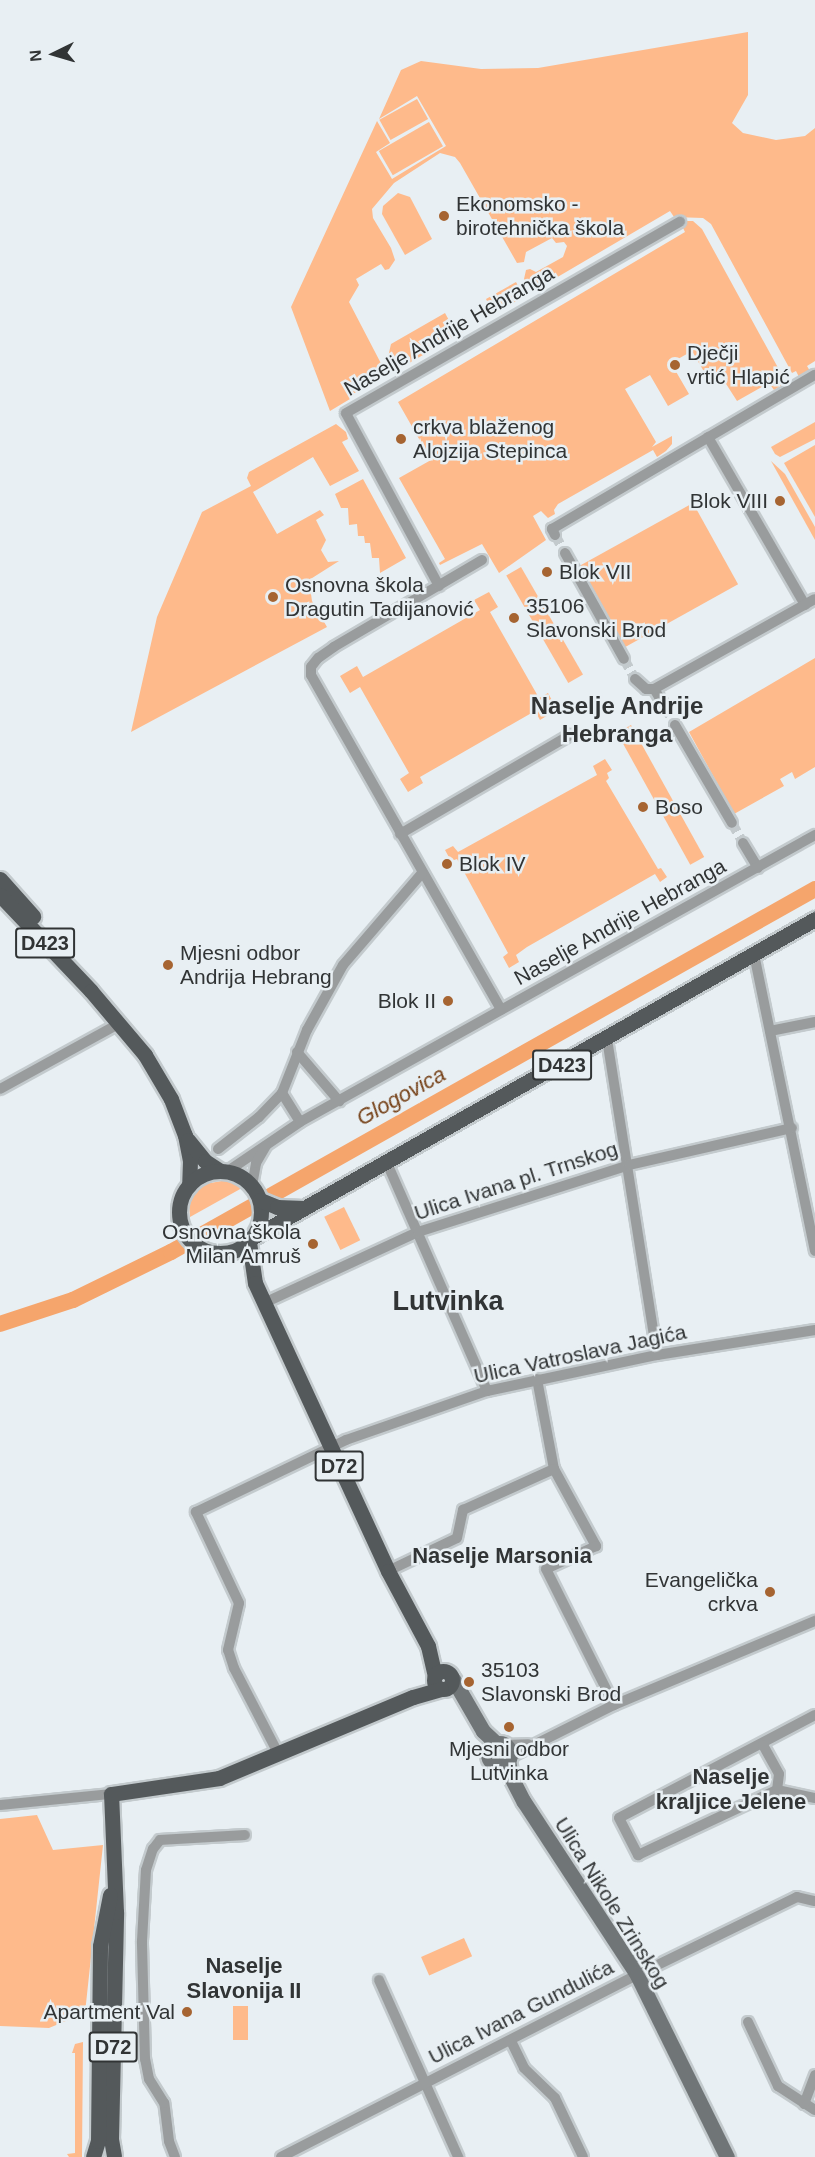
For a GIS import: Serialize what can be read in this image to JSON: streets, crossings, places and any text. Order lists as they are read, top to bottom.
{
  "streets": {
    "main road": ["D423", "D72", "Ulica Nikole Zrinskog"],
    "street": [
      "Naselje Andrije Hebranga",
      "Ulica Ivana pl. Trnskog",
      "Ulica Vatroslava Jagića",
      "Ulica Ivana Gundulića"
    ]
  },
  "crossings": [
    ["Naselje Andrije Hebranga", "D423"],
    ["Naselje Andrije Hebranga", "Ulica Nikole Zrinskog"],
    ["D423", "Ulica Nikole Zrinskog"],
    ["Ulica Ivana pl. Trnskog", "Ulica Nikole Zrinskog"],
    ["Ulica Vatroslava Jagića", "Ulica Nikole Zrinskog"],
    ["Ulica Nikole Zrinskog", "Ulica Ivana Gundulića"]
  ],
  "districts": [
    "Naselje Andrije Hebranga",
    "Lutvinka",
    "Naselje Marsonia",
    "Naselje kraljice Jelene",
    "Naselje Slavonija II"
  ],
  "water": ["Glogovica"],
  "places": [
    "Ekonomsko - birotehnička škola",
    "Dječji vrtić Hlapić",
    "crkva blaženog Alojzija Stepinca",
    "Blok VIII",
    "Blok VII",
    "Osnovna škola Dragutin Tadijanović",
    "35106 Slavonski Brod",
    "Boso",
    "Blok IV",
    "Mjesni odbor Andrija Hebrang",
    "Blok II",
    "Osnovna škola Milan Amruš",
    "Evangelička crkva",
    "35103 Slavonski Brod",
    "Mjesni odbor Lutvinka",
    "Apartment Val"
  ],
  "north": "left"
}
